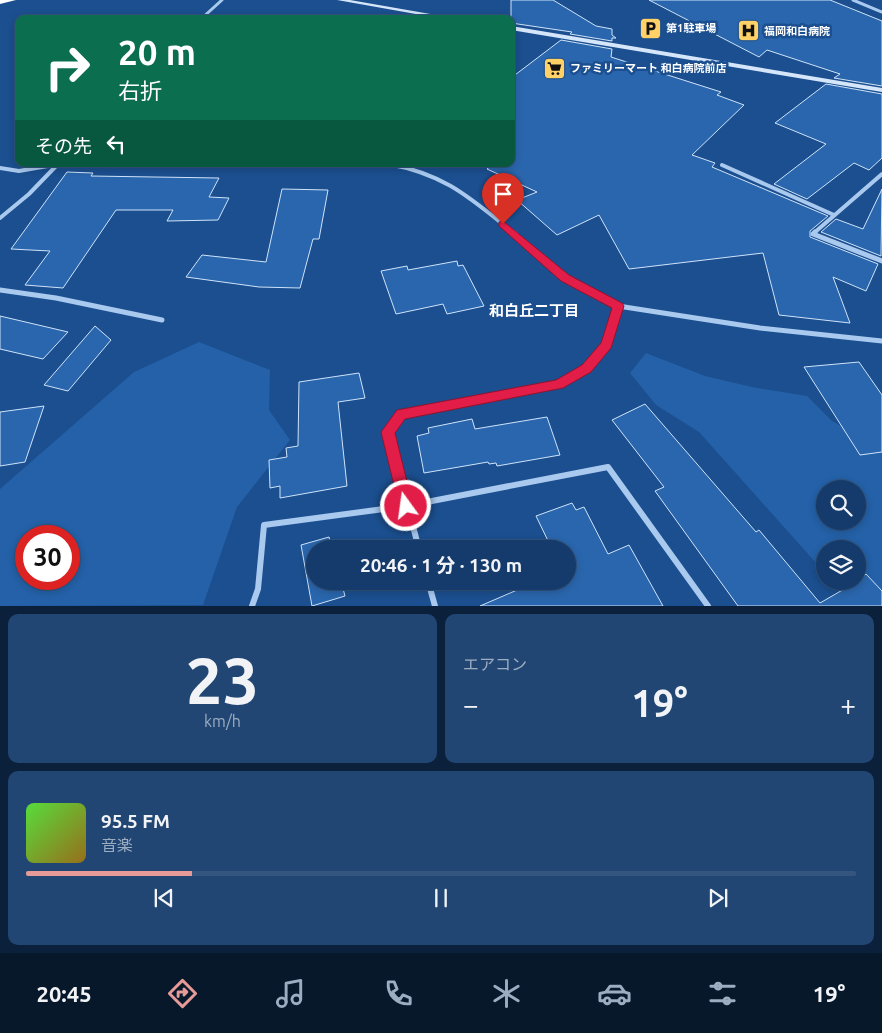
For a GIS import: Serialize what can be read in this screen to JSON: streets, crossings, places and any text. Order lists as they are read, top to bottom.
{
  "districts": ["和白丘二丁目"],
  "places": {
    "parking": ["第1駐車場"],
    "hospital": ["福岡和白病院"],
    "supermarket": ["ファミリーマート 和白病院前店"]
  },
  "page": {
    "turn": ["20 m", "右折"],
    "then": "その先",
    "limit": "30",
    "trip": "20:46 · 1 分 · 130 m",
    "tile": [
      ["23", "km/h"],
      "エアコン"
    ],
    "heat": ["−", "19°", "+"],
    "song": ["95.5 FM", "音楽"],
    "tabs": ["20:45", "19°"]
  }
}
